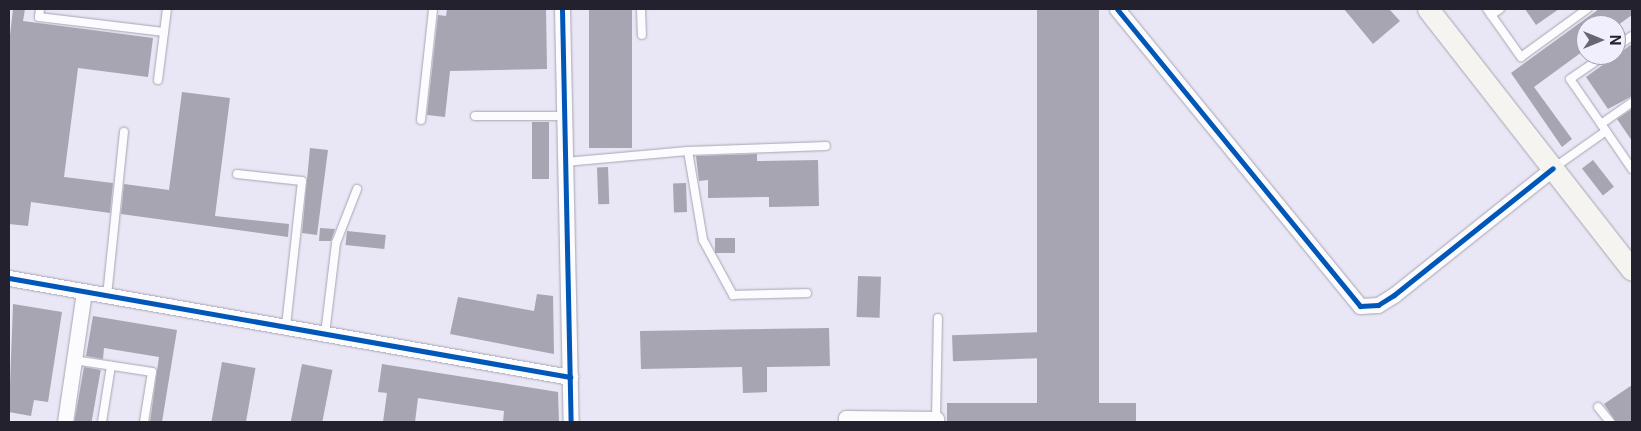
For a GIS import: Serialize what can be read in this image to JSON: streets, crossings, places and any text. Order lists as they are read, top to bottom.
{
  "north": "right"
}
